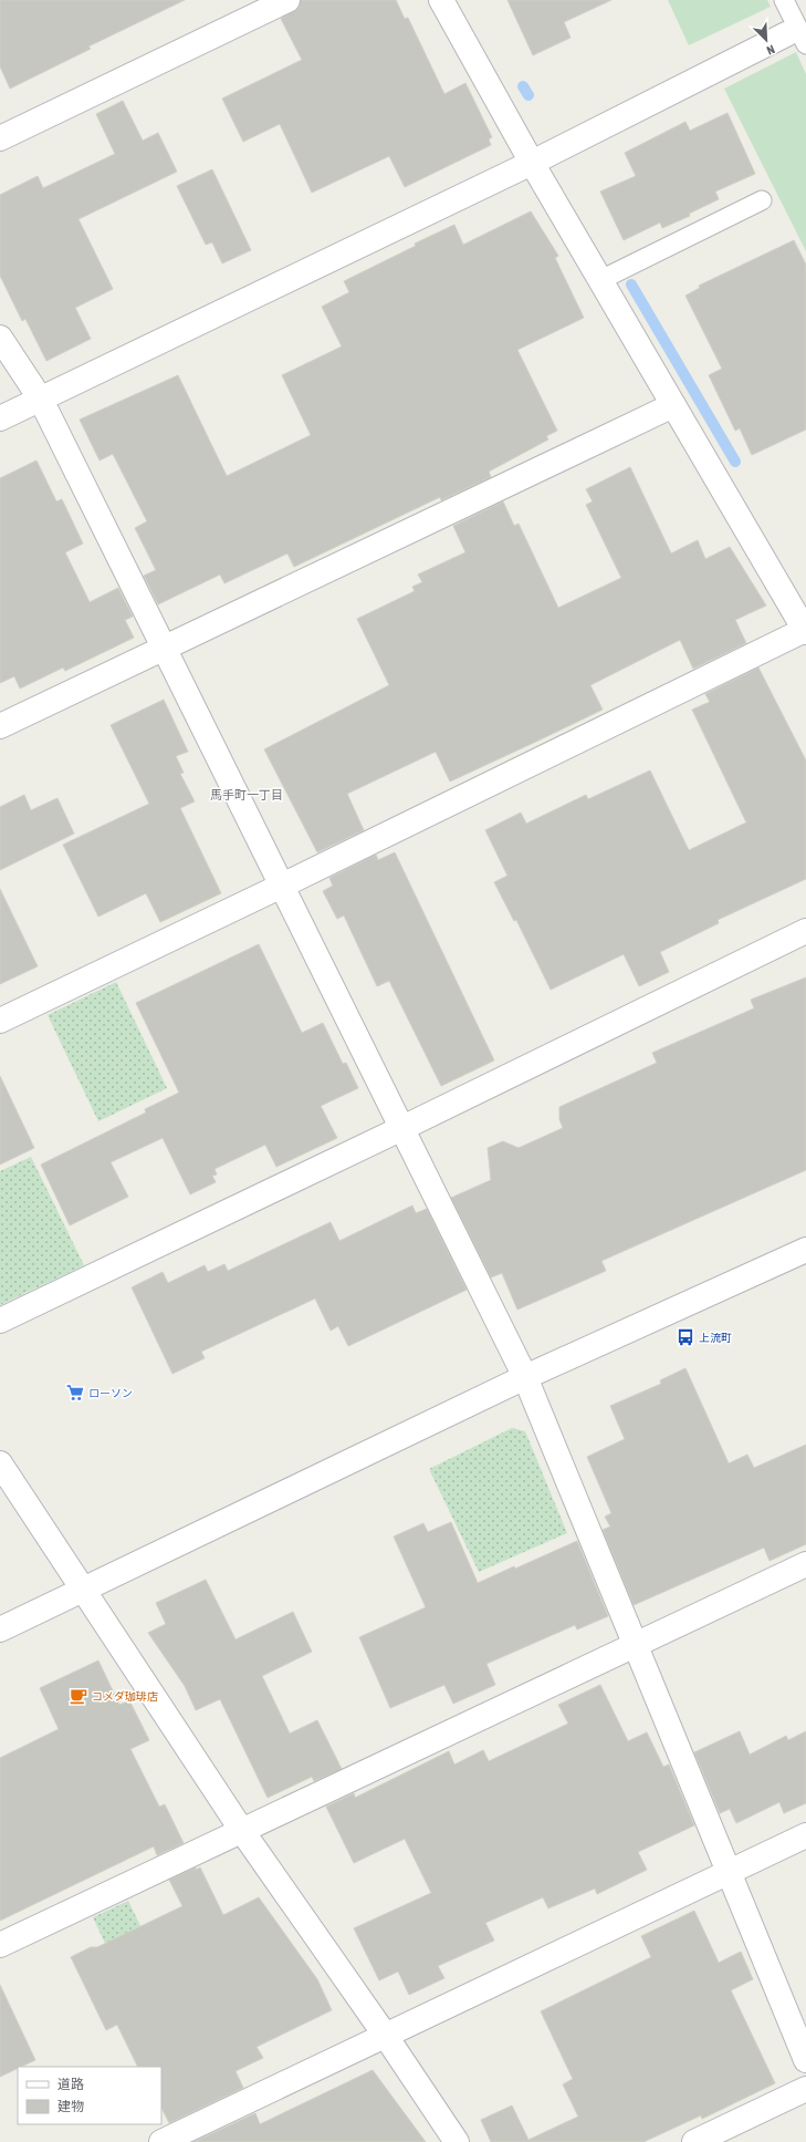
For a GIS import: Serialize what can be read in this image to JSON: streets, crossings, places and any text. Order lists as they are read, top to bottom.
{
  "districts": ["馬手町一丁目"],
  "places": {
    "bus stop": ["上流町"],
    "supermarket": ["ローソン"],
    "cafe": ["コメダ珈琲店"]
  },
  "legend": ["道路", "建物"],
  "north": "bottom right"
}
